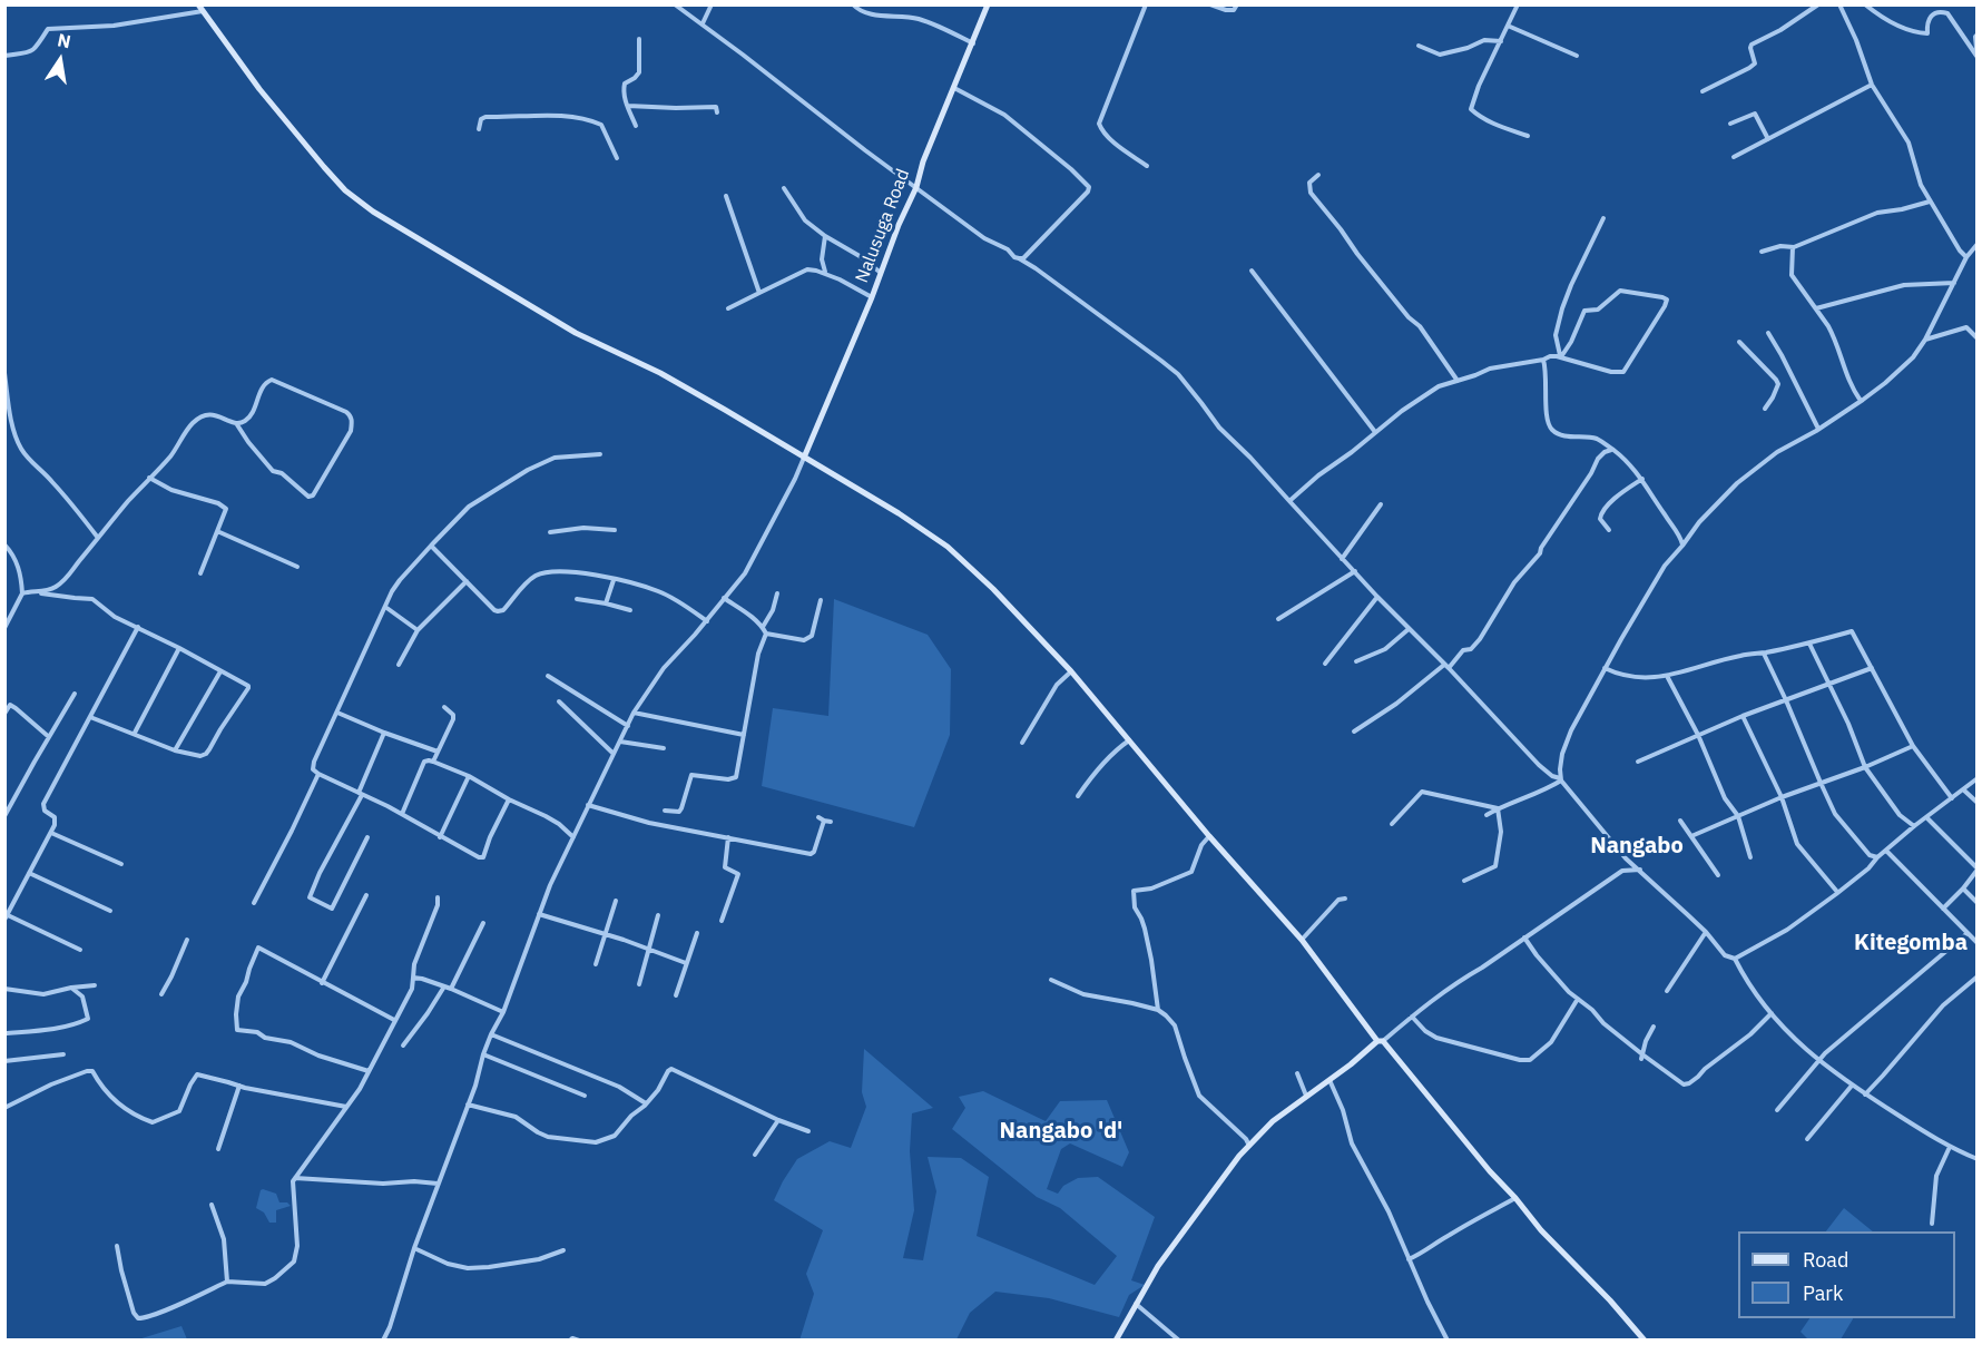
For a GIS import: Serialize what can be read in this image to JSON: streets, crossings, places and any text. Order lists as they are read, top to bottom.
{
  "streets": {
    "street": ["Nalusuga Road"]
  },
  "districts": ["Nangabo", "Kitegomba", "Nangabo 'd'"],
  "legend": ["Road", "Park"],
  "north": "top"
}
